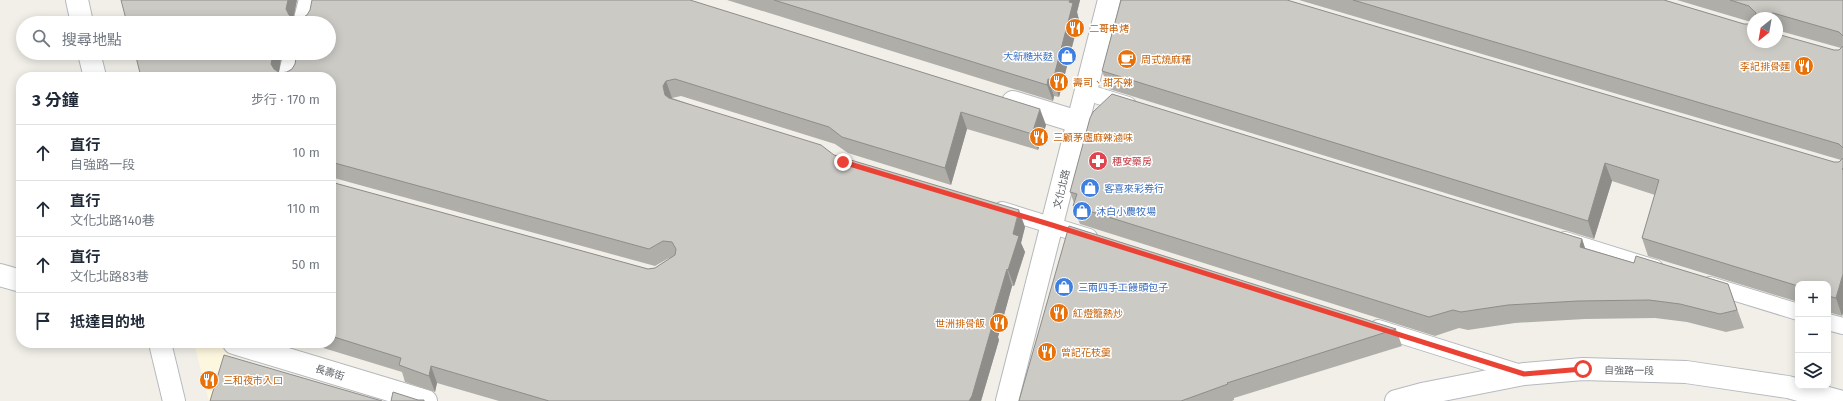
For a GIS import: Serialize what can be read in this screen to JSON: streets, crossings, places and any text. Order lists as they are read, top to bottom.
{
  "streets": {
    "street": ["文化北路", "自強路一段", "長壽街"]
  },
  "places": {
    "restaurant": [
      "二哥串烤",
      "李記排骨麵",
      "壽司、甜不辣",
      "三顧茅廬麻辣滷味",
      "紅燈籠熱炒",
      "世洲排骨飯",
      "曾記花枝羹",
      "三和夜市入口"
    ],
    "shop": [
      "大新糙米麩",
      "客喜來彩券行",
      "沐白小農牧場",
      "三兩四手工饅頭包子"
    ],
    "cafe": ["周式燒麻糬"],
    "pharmacy": ["穗安藥房"]
  },
  "north": "bottom left",
  "page": {
    "search": "搜尋地點",
    "heading": ["3 分鐘", "步行 · 170 m"],
    "list": [
      ["直行", "自強路一段", "10 m"],
      ["直行", "文化北路140巷", "110 m"],
      ["直行", "文化北路83巷", "50 m"],
      "抵達目的地"
    ],
    "map_buttons": ["+", "−"]
  }
}
